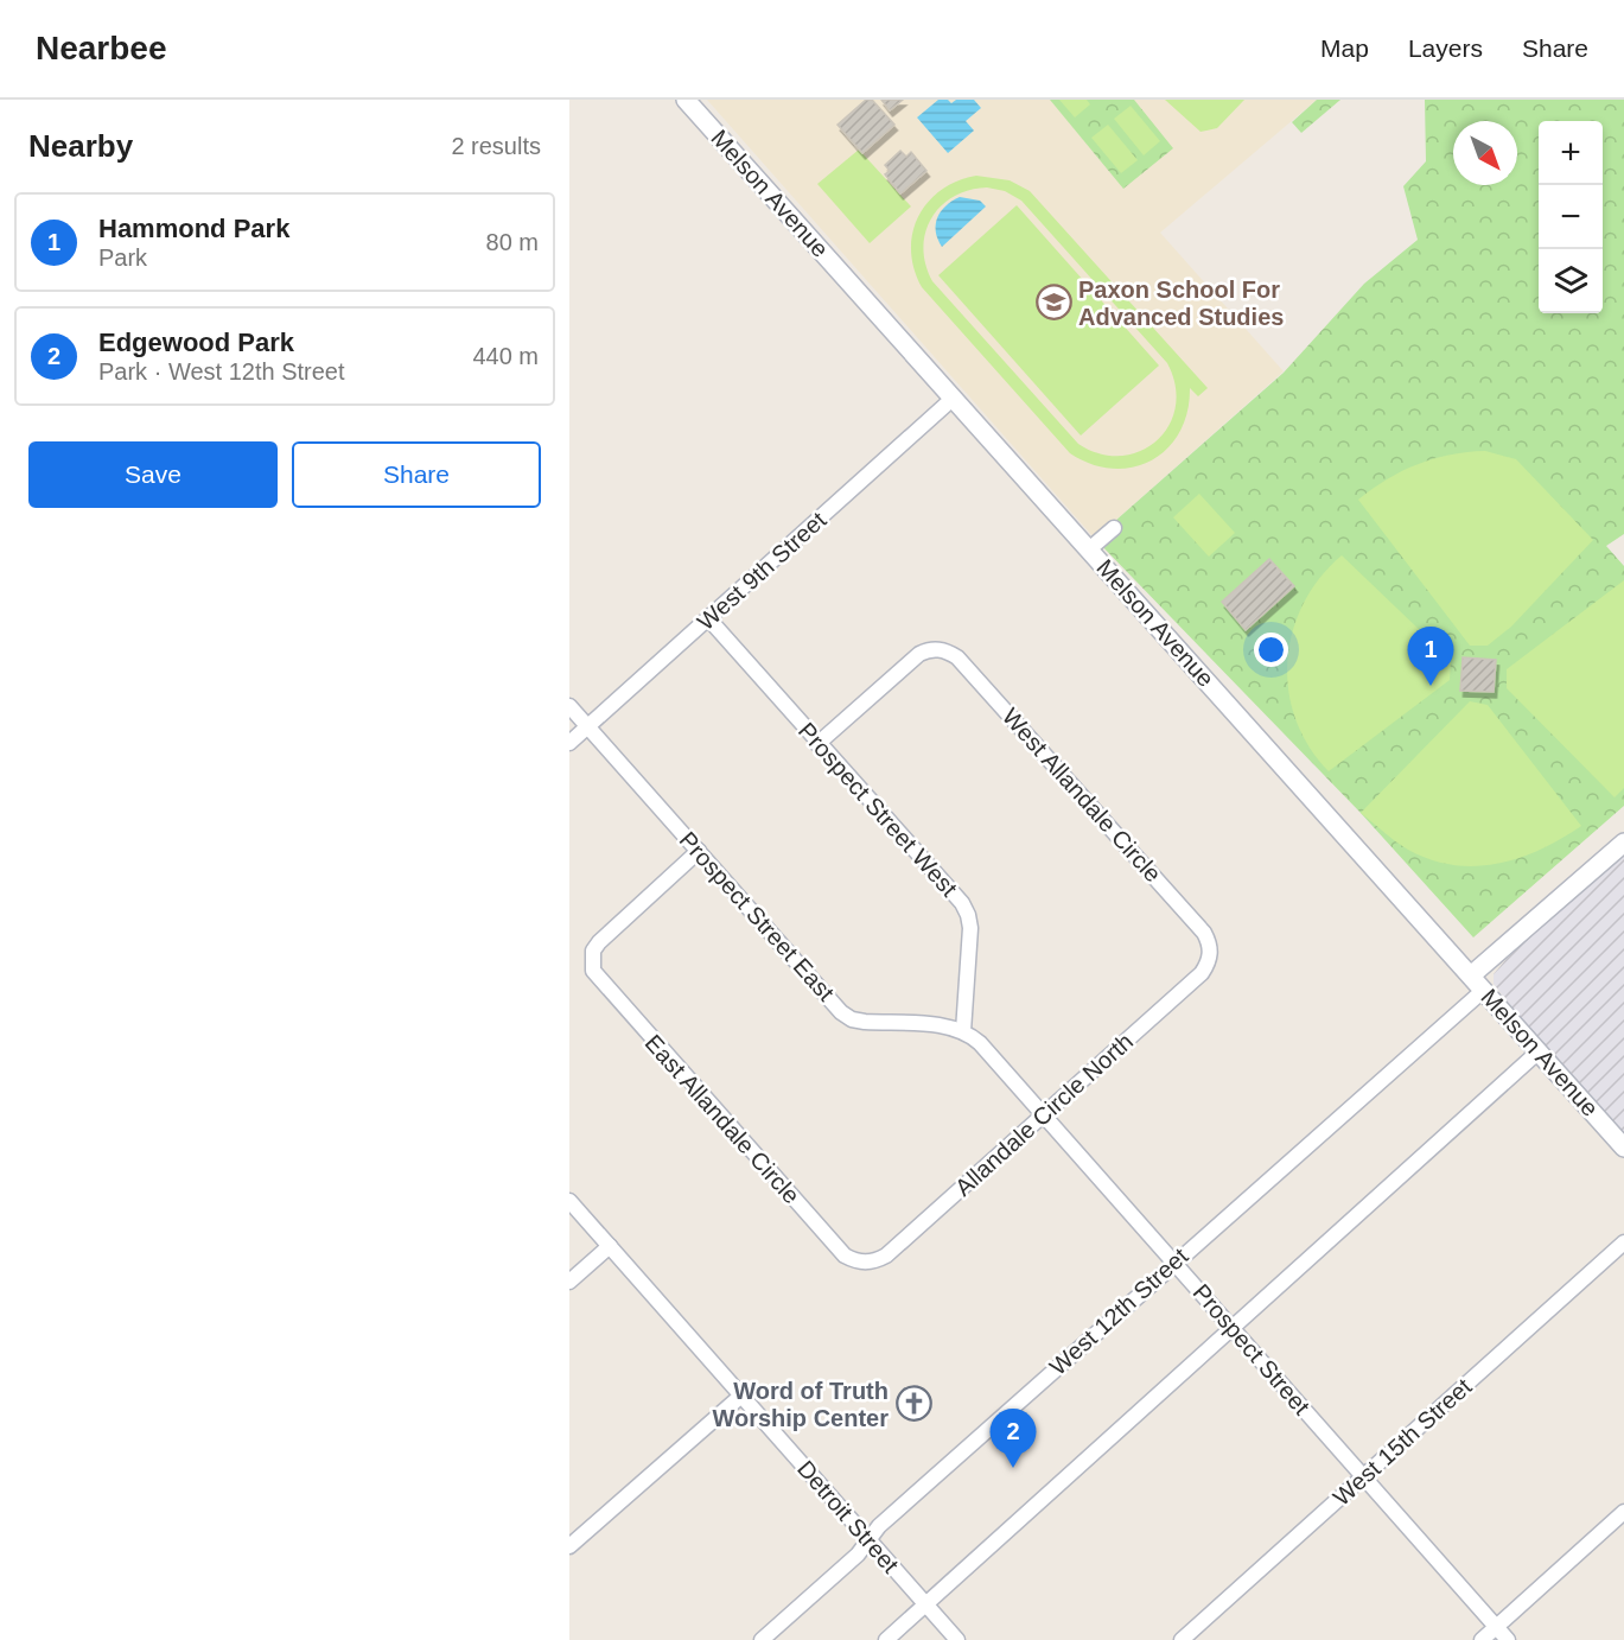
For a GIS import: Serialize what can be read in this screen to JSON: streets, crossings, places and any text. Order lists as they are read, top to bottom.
{
  "streets": {
    "street": [
      "Melson Avenue",
      "West 9th Street",
      "West Allandale Circle",
      "Prospect Street West",
      "Prospect Street East",
      "Allandale Circle North",
      "East Allandale Circle",
      "West 12th Street",
      "Prospect Street",
      "West 15th Street",
      "Detroit Street"
    ]
  },
  "crossings": [
    ["Melson Avenue", "West 9th Street"],
    ["Melson Avenue", "West 12th Street"],
    ["West 9th Street", "Prospect Street West"],
    ["West 9th Street", "Prospect Street East"],
    ["West Allandale Circle", "Prospect Street West"],
    ["West Allandale Circle", "Allandale Circle North"],
    ["Prospect Street West", "Prospect Street East"],
    ["Prospect Street West", "Prospect Street"],
    ["Prospect Street East", "East Allandale Circle"],
    ["Prospect Street East", "Prospect Street"],
    ["Allandale Circle North", "East Allandale Circle"],
    ["Allandale Circle North", "Prospect Street"],
    ["West 12th Street", "Prospect Street"],
    ["West 12th Street", "Detroit Street"],
    ["Prospect Street", "West 15th Street"]
  ],
  "places": {
    "school or university": ["Paxon School For Advanced Studies"],
    "church": ["Word of Truth Worship Center"]
  },
  "north": "bottom right",
  "page": {
    "header": "Nearbee",
    "nav": ["Map", "Layers", "Share"],
    "heading": ["Nearby", "2 results"],
    "map_buttons": ["+", "−"],
    "list": [
      {
        "mark": "1",
        "name": "Hammond Park",
        "note": "Park",
        "value": "80 m"
      },
      {
        "mark": "2",
        "name": "Edgewood Park",
        "note": "Park · West 12th Street",
        "value": "440 m"
      }
    ],
    "buttons": ["Save", "Share"],
    "pins": ["1", "2"]
  }
}
